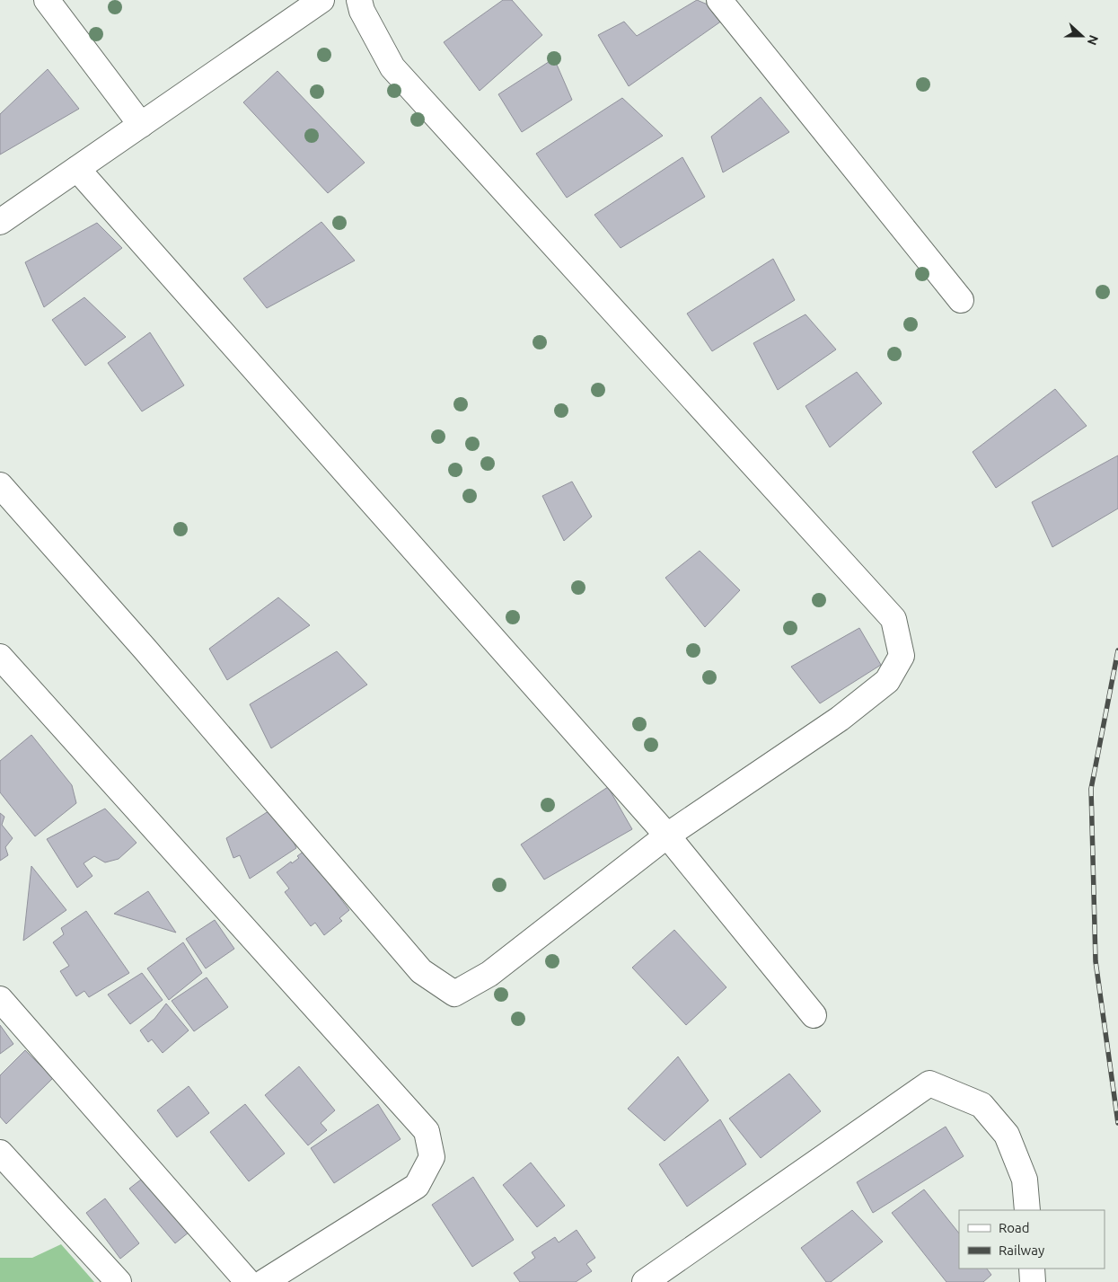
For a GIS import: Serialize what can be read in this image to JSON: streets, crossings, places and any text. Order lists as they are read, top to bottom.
{
  "legend": ["Road", "Railway"],
  "north": "right"
}
